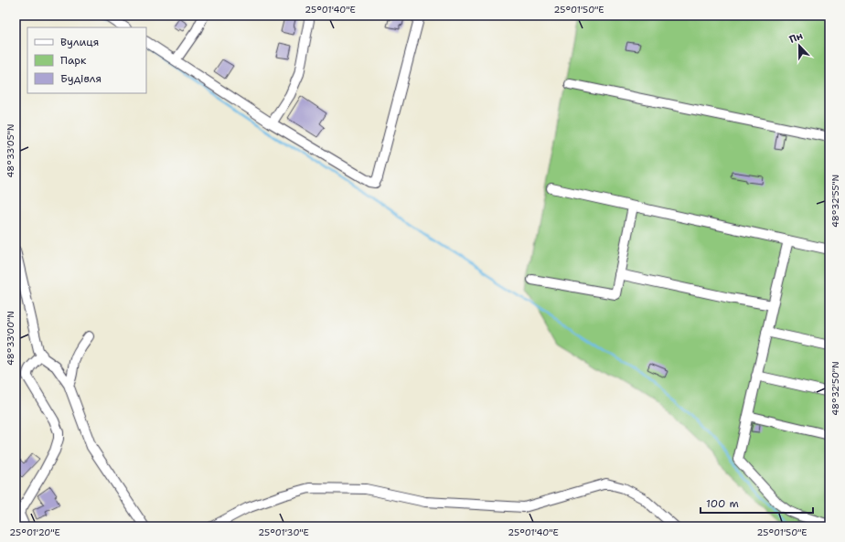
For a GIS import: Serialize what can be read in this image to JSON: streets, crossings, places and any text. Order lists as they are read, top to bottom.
{
  "legend": ["Вулиця", "Парк", "Будівля"],
  "scale_bar": "100 m",
  "north": "top",
  "coordinates": [
    "25°01'40\"E",
    "25°01'50\"E",
    "48°33'05\"N",
    "48°32'55\"N",
    "48°33'00\"N",
    "48°32'50\"N",
    "25°01'20\"E",
    "25°01'30\"E"
  ]
}
